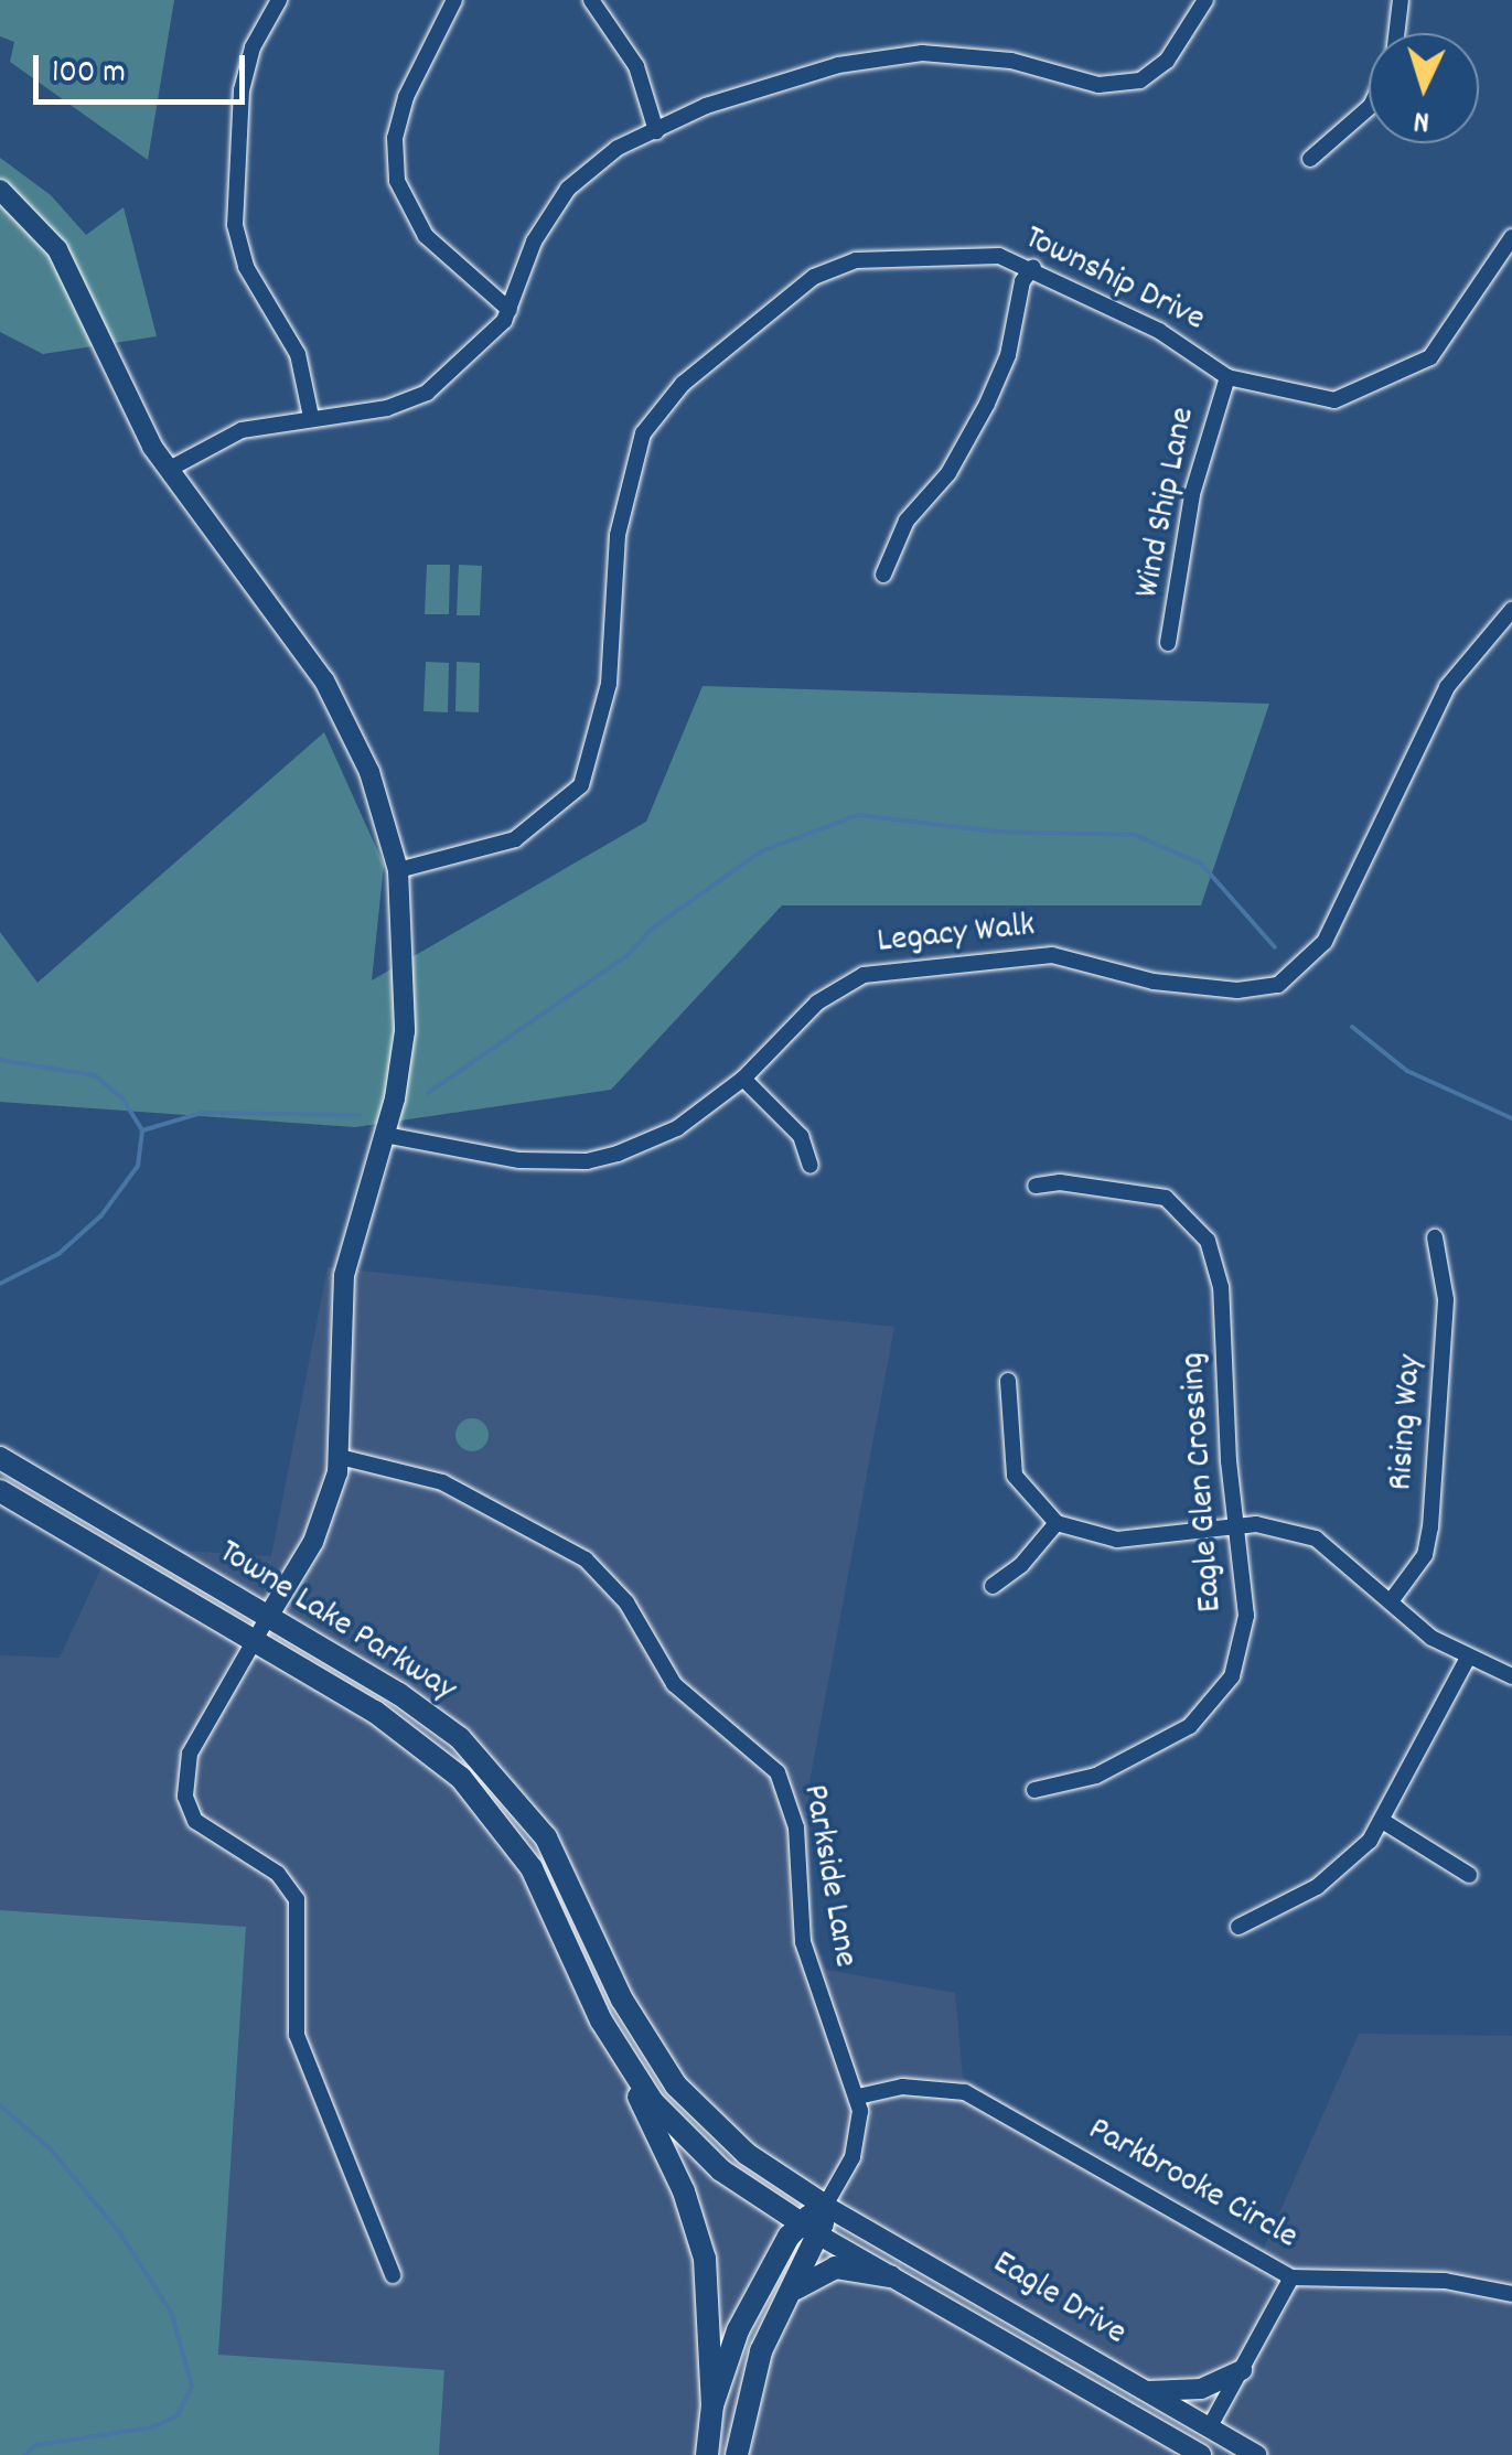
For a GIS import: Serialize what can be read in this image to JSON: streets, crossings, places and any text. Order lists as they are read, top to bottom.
{
  "streets": {
    "main road": ["Towne Lake Parkway", "Eagle Drive"],
    "street": [
      "Township Drive",
      "Wind Ship Lane",
      "Legacy Walk",
      "Rising Way",
      "Eagle Glen Crossing",
      "Parkside Lane",
      "Parkbrooke Circle"
    ]
  },
  "crossings": [
    ["Township Drive", "Wind Ship Lane"],
    ["Towne Lake Parkway", "Parkside Lane"],
    ["Towne Lake Parkway", "Eagle Drive"],
    ["Parkside Lane", "Parkbrooke Circle"],
    ["Parkside Lane", "Eagle Drive"]
  ],
  "scale_bar": "100 m",
  "north": "bottom"
}
